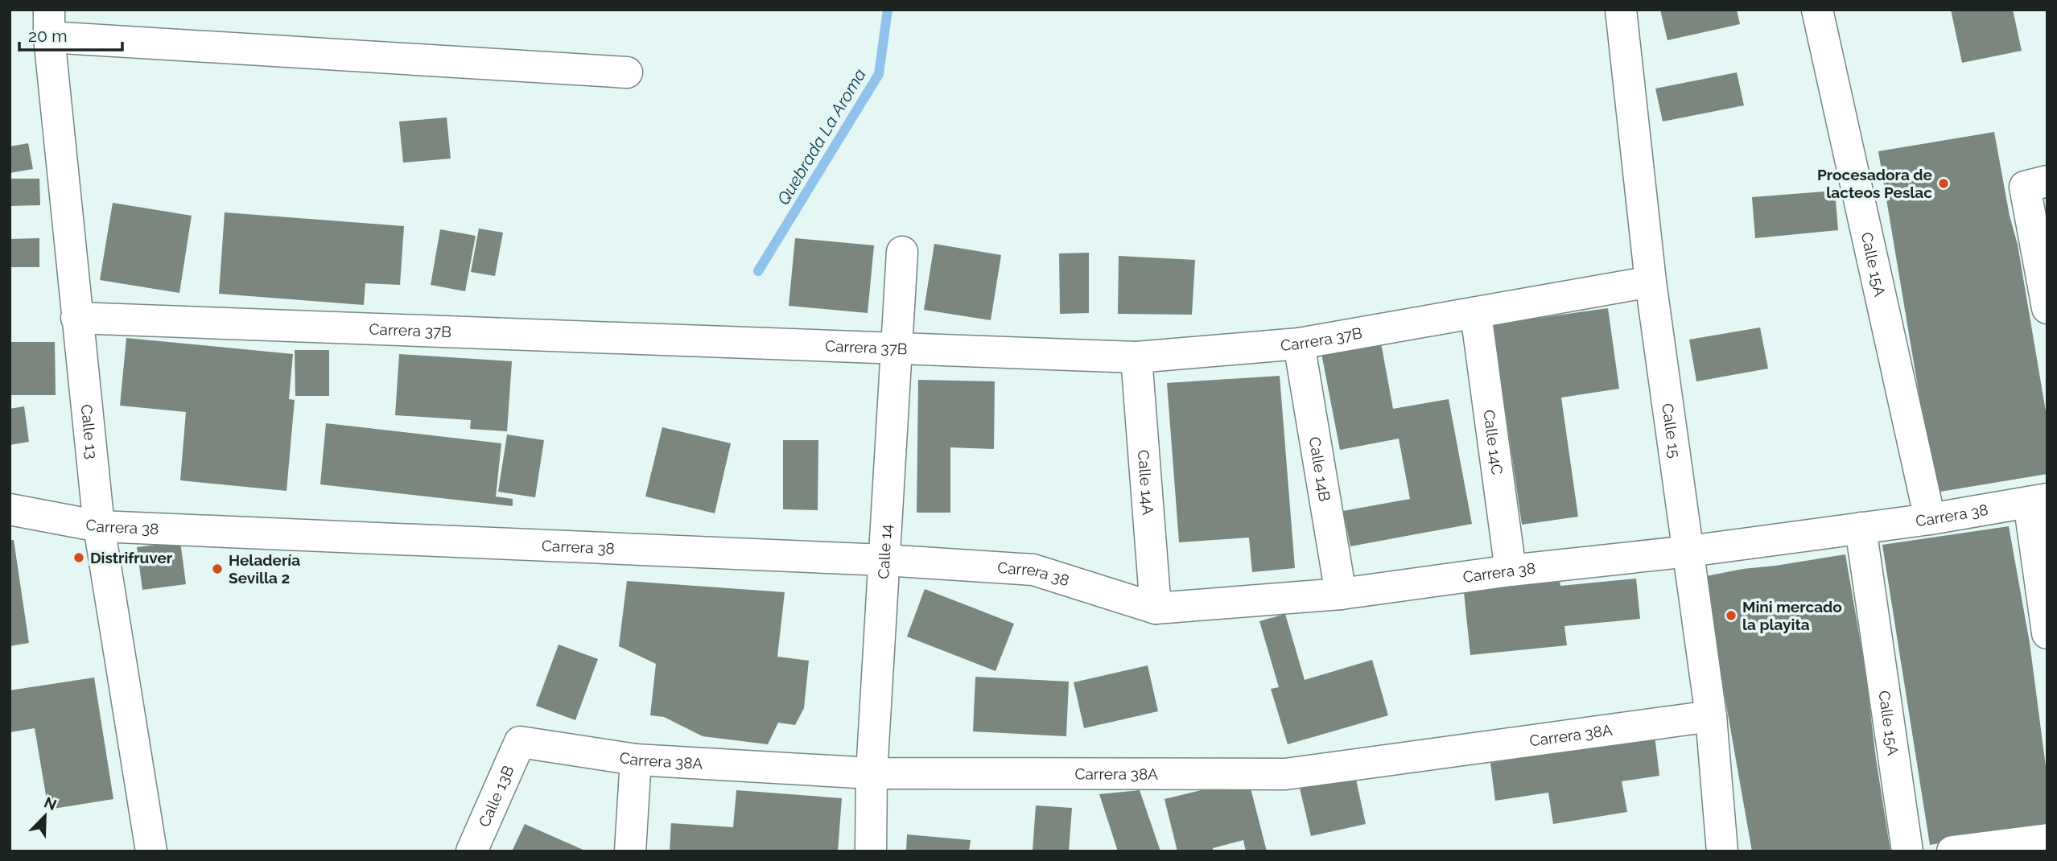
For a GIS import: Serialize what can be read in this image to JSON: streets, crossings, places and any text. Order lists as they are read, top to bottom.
{
  "streets": {
    "street": [
      "Calle 15A",
      "Carrera 37B",
      "Calle 15",
      "Calle 13",
      "Calle 14C",
      "Calle 14B",
      "Calle 14A",
      "Carrera 38",
      "Calle 14",
      "Carrera 38A",
      "Calle 13B"
    ]
  },
  "crossings": [
    ["Calle 15A", "Carrera 38"],
    ["Carrera 37B", "Calle 15"],
    ["Carrera 37B", "Calle 13"],
    ["Carrera 37B", "Calle 14C"],
    ["Carrera 37B", "Calle 14B"],
    ["Carrera 37B", "Calle 14A"],
    ["Carrera 37B", "Calle 14"],
    ["Calle 15", "Carrera 38"],
    ["Calle 15", "Carrera 38A"],
    ["Calle 13", "Carrera 38"],
    ["Calle 14C", "Carrera 38"],
    ["Calle 14B", "Carrera 38"],
    ["Calle 14A", "Carrera 38"],
    ["Carrera 38", "Calle 14"],
    ["Calle 14", "Carrera 38A"],
    ["Carrera 38A", "Calle 13B"]
  ],
  "water": ["Quebrada La Aroma"],
  "places": [
    "Procesadora de lacteos Peslac",
    "Distrifruver",
    "Heladería Sevilla 2",
    "Mini mercado la playita"
  ],
  "scale_bar": "20 m",
  "north": "top right"
}
